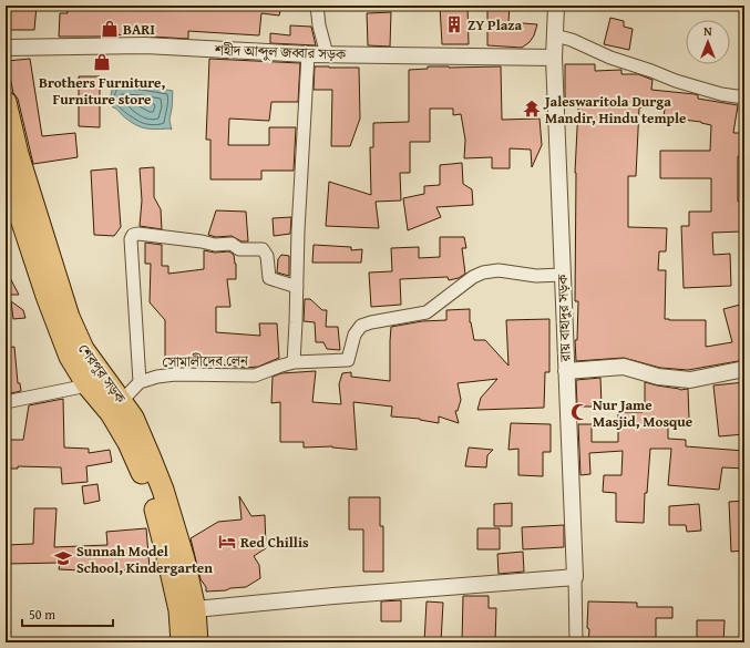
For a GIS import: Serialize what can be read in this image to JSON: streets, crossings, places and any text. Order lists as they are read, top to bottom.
{
  "streets": {
    "highway": ["শেরপুর সড়ক"],
    "street": ["শহীদ আব্দুল জব্বার সড়ক", "রায় বাহাদুর সড়ক", "সোমালীদেব লেন"]
  },
  "crossings": [
    ["শহীদ আব্দুল জব্বার সড়ক", "রায় বাহাদুর সড়ক"],
    ["রায় বাহাদুর সড়ক", "সোমালীদেব লেন"]
  ],
  "places": {
    "building": ["ZY Plaza"],
    "shop": ["BARI", "Brothers Furniture, Furniture store"],
    "temple": ["Jaleswaritola Durga Mandir, Hindu temple"],
    "mosque": ["Nur Jame Masjid, Mosque"],
    "hotel": ["Red Chillis"],
    "school or university": ["Sunnah Model School, Kindergarten"]
  },
  "scale_bar": "50 m",
  "north": "top"
}
